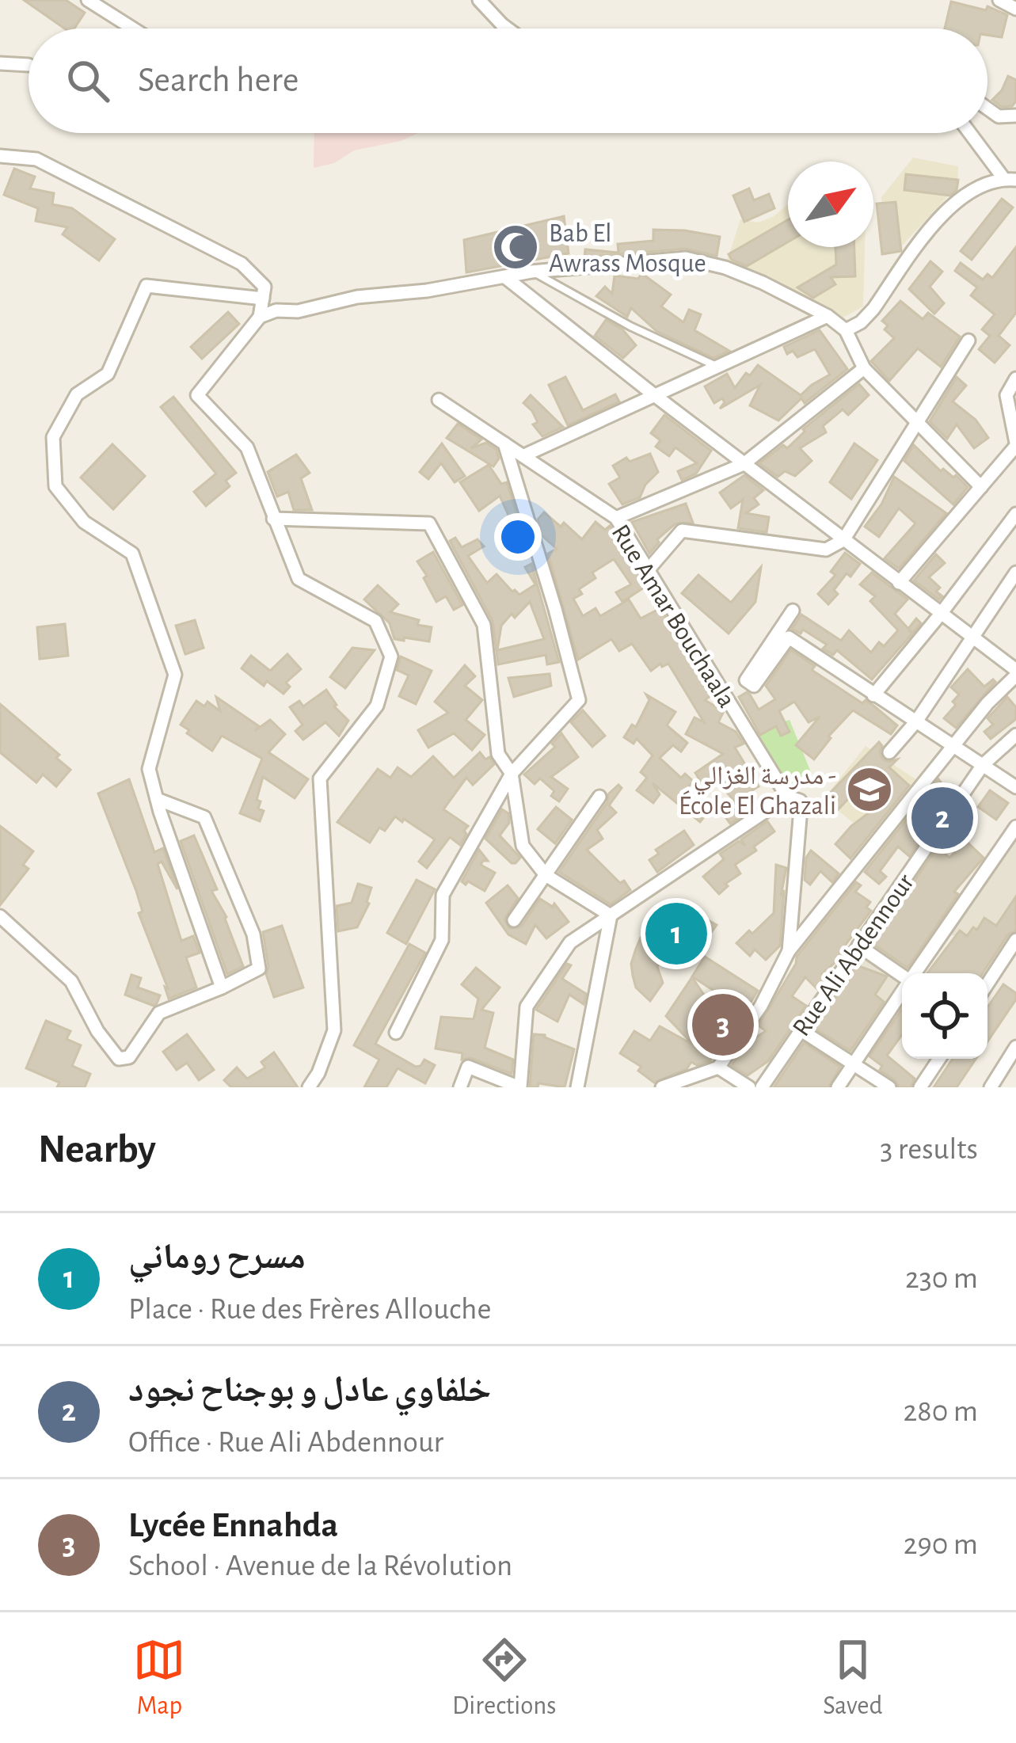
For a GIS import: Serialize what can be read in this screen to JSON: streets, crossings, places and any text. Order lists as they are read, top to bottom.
{
  "streets": {
    "street": ["Rue Amar Bouchaala", "Rue Ali Abdennour"]
  },
  "places": {
    "mosque": ["Bab El Awrass Mosque"],
    "school or university": ["مدرسة الغزالي - École El Ghazali"]
  },
  "north": "top right",
  "page": {
    "search": "Search here",
    "pins": ["2", "1", "3"],
    "heading": ["Nearby", "3 results"],
    "list": [
      {
        "mark": "1",
        "name": "مسرح روماني",
        "note": "Place · Rue des Frères Allouche",
        "value": "230 m"
      },
      {
        "mark": "2",
        "name": "خلفاوي عادل و بوجناح نجود",
        "note": "Office · Rue Ali Abdennour",
        "value": "280 m"
      },
      {
        "mark": "3",
        "name": "Lycée Ennahda",
        "note": "School · Avenue de la Révolution",
        "value": "290 m"
      }
    ],
    "nav": ["Map", "Directions", "Saved"]
  }
}
